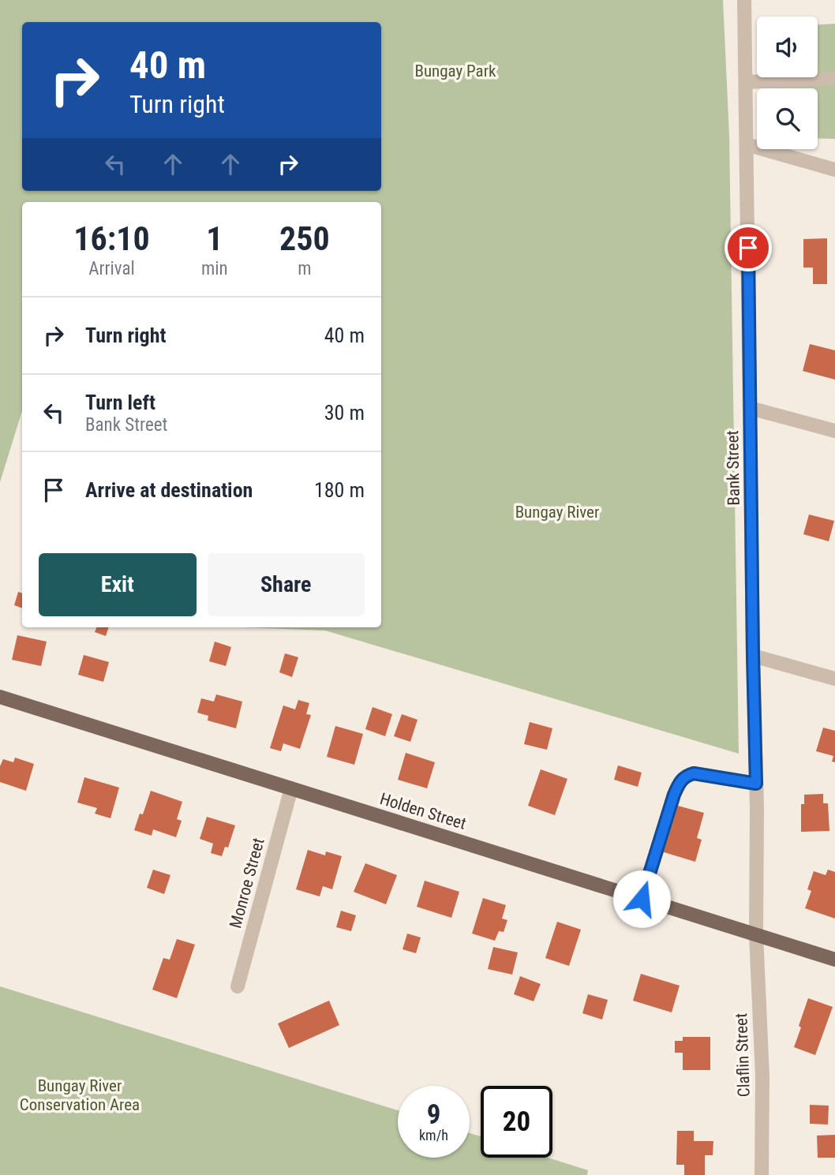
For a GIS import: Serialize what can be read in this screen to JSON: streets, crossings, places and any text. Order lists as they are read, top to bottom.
{
  "streets": {
    "main road": ["Holden Street"],
    "street": ["Bank Street", "Monroe Street", "Claflin Street"]
  },
  "crossings": [
    ["Bank Street", "Holden Street"],
    ["Bank Street", "Claflin Street"],
    ["Holden Street", "Monroe Street"],
    ["Holden Street", "Claflin Street"]
  ],
  "parks": ["Bungay Park", "Bungay River", "Bungay River Conservation Area"],
  "page": {
    "turn": ["40 m", "Turn right"],
    "eta": [
      "16:10",
      "Arrival",
      "1",
      "min",
      "250",
      "m"
    ],
    "list": [
      {
        "name": "Turn right",
        "value": "40 m"
      },
      {
        "name": "Turn left",
        "note": "Bank Street",
        "value": "30 m"
      },
      {
        "name": "Arrive at destination",
        "value": "180 m"
      }
    ],
    "buttons": ["Exit", "Share"],
    "speed": "9 km/h",
    "limit": "20"
  }
}
